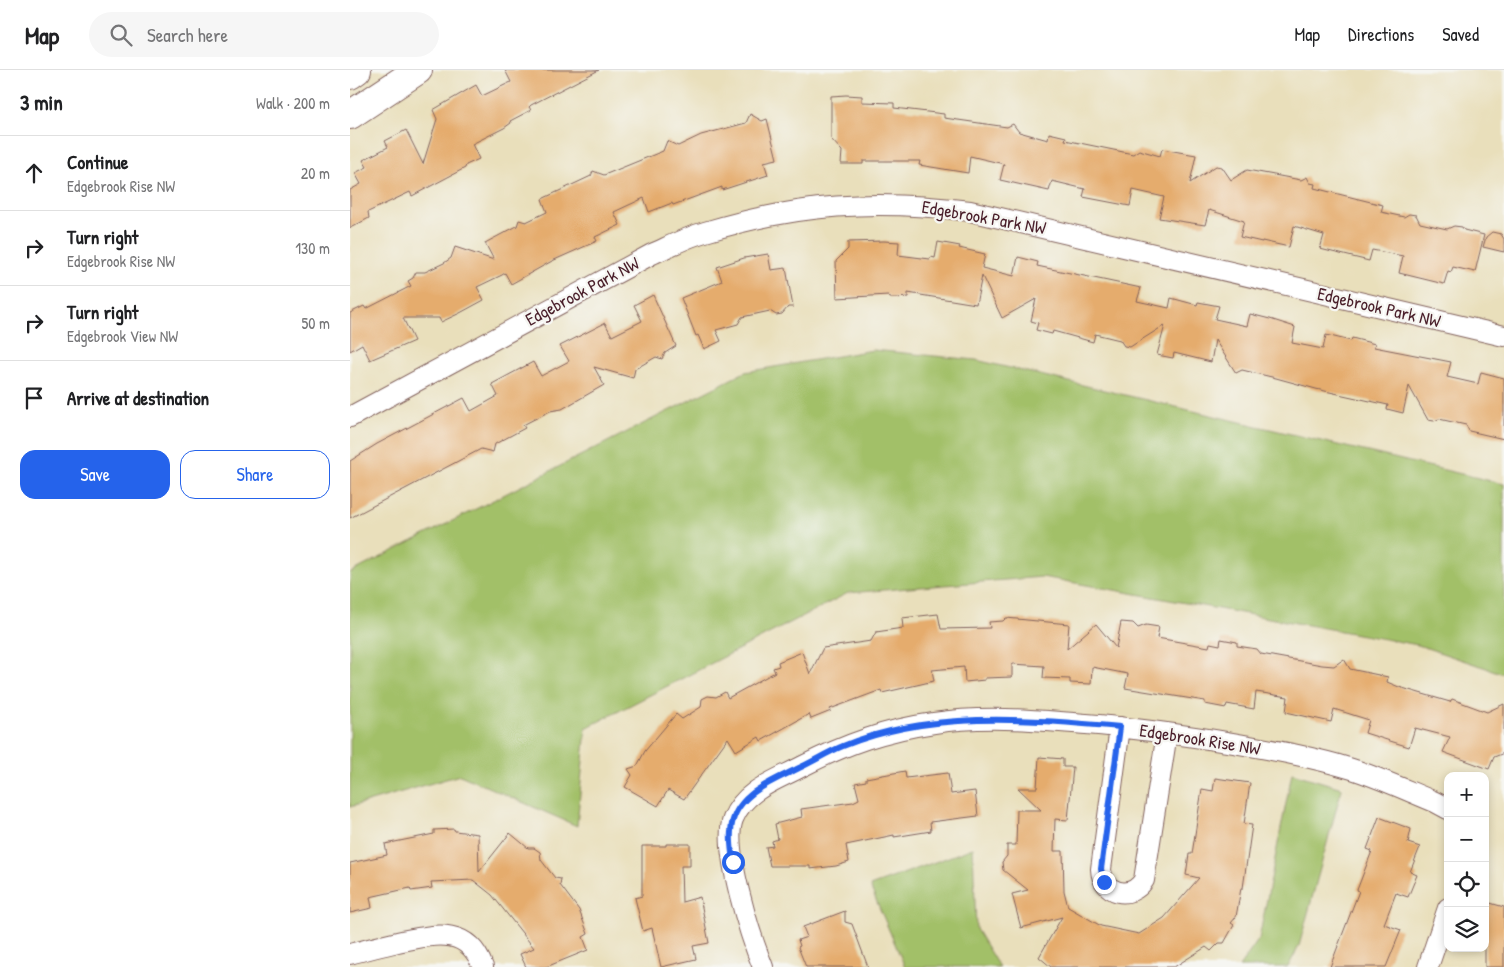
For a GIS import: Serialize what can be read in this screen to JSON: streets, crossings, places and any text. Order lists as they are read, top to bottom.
{
  "streets": {
    "street": ["Edgebrook Park NW", "Edgebrook Rise NW"]
  },
  "page": {
    "header": "Map",
    "search": "Search here",
    "nav": ["Map", "Directions", "Saved"],
    "heading": ["3 min", "Walk · 200 m"],
    "list": [
      ["Continue", "Edgebrook Rise NW", "20 m"],
      ["Turn right", "Edgebrook Rise NW", "130 m"],
      ["Turn right", "Edgebrook View NW", "50 m"],
      "Arrive at destination"
    ],
    "buttons": ["Save", "Share"],
    "map_buttons": ["+", "−"]
  }
}
